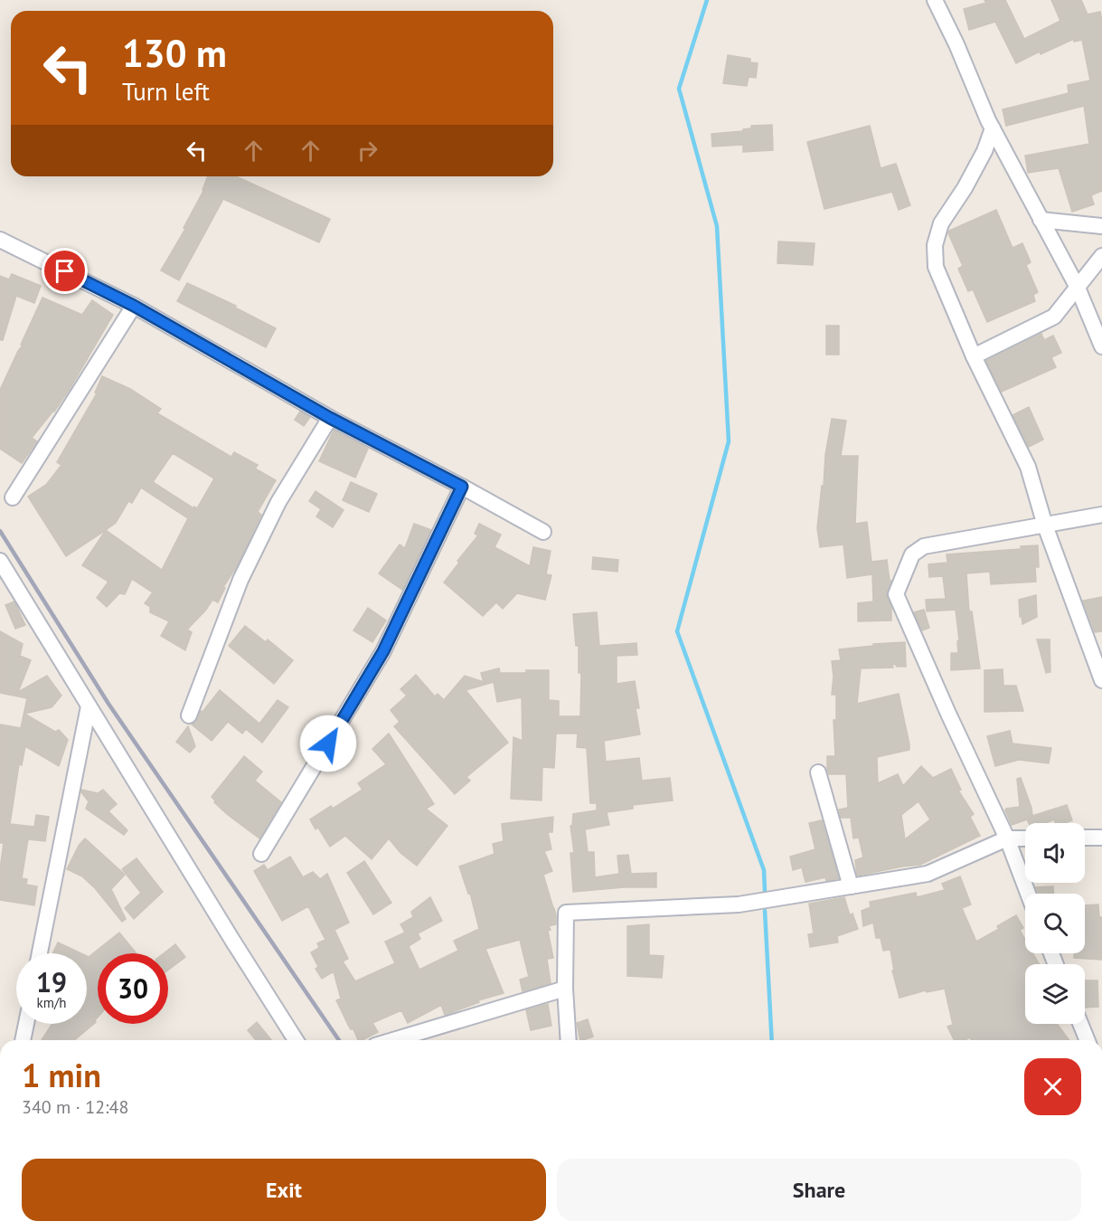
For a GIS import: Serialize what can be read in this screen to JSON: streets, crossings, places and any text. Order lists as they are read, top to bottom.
{
  "page": {
    "turn": ["130 m", "Turn left"],
    "speed": "19 km/h",
    "limit": "30",
    "heading": ["1 min", "340 m · 12:48"],
    "buttons": ["Exit", "Share"]
  }
}
